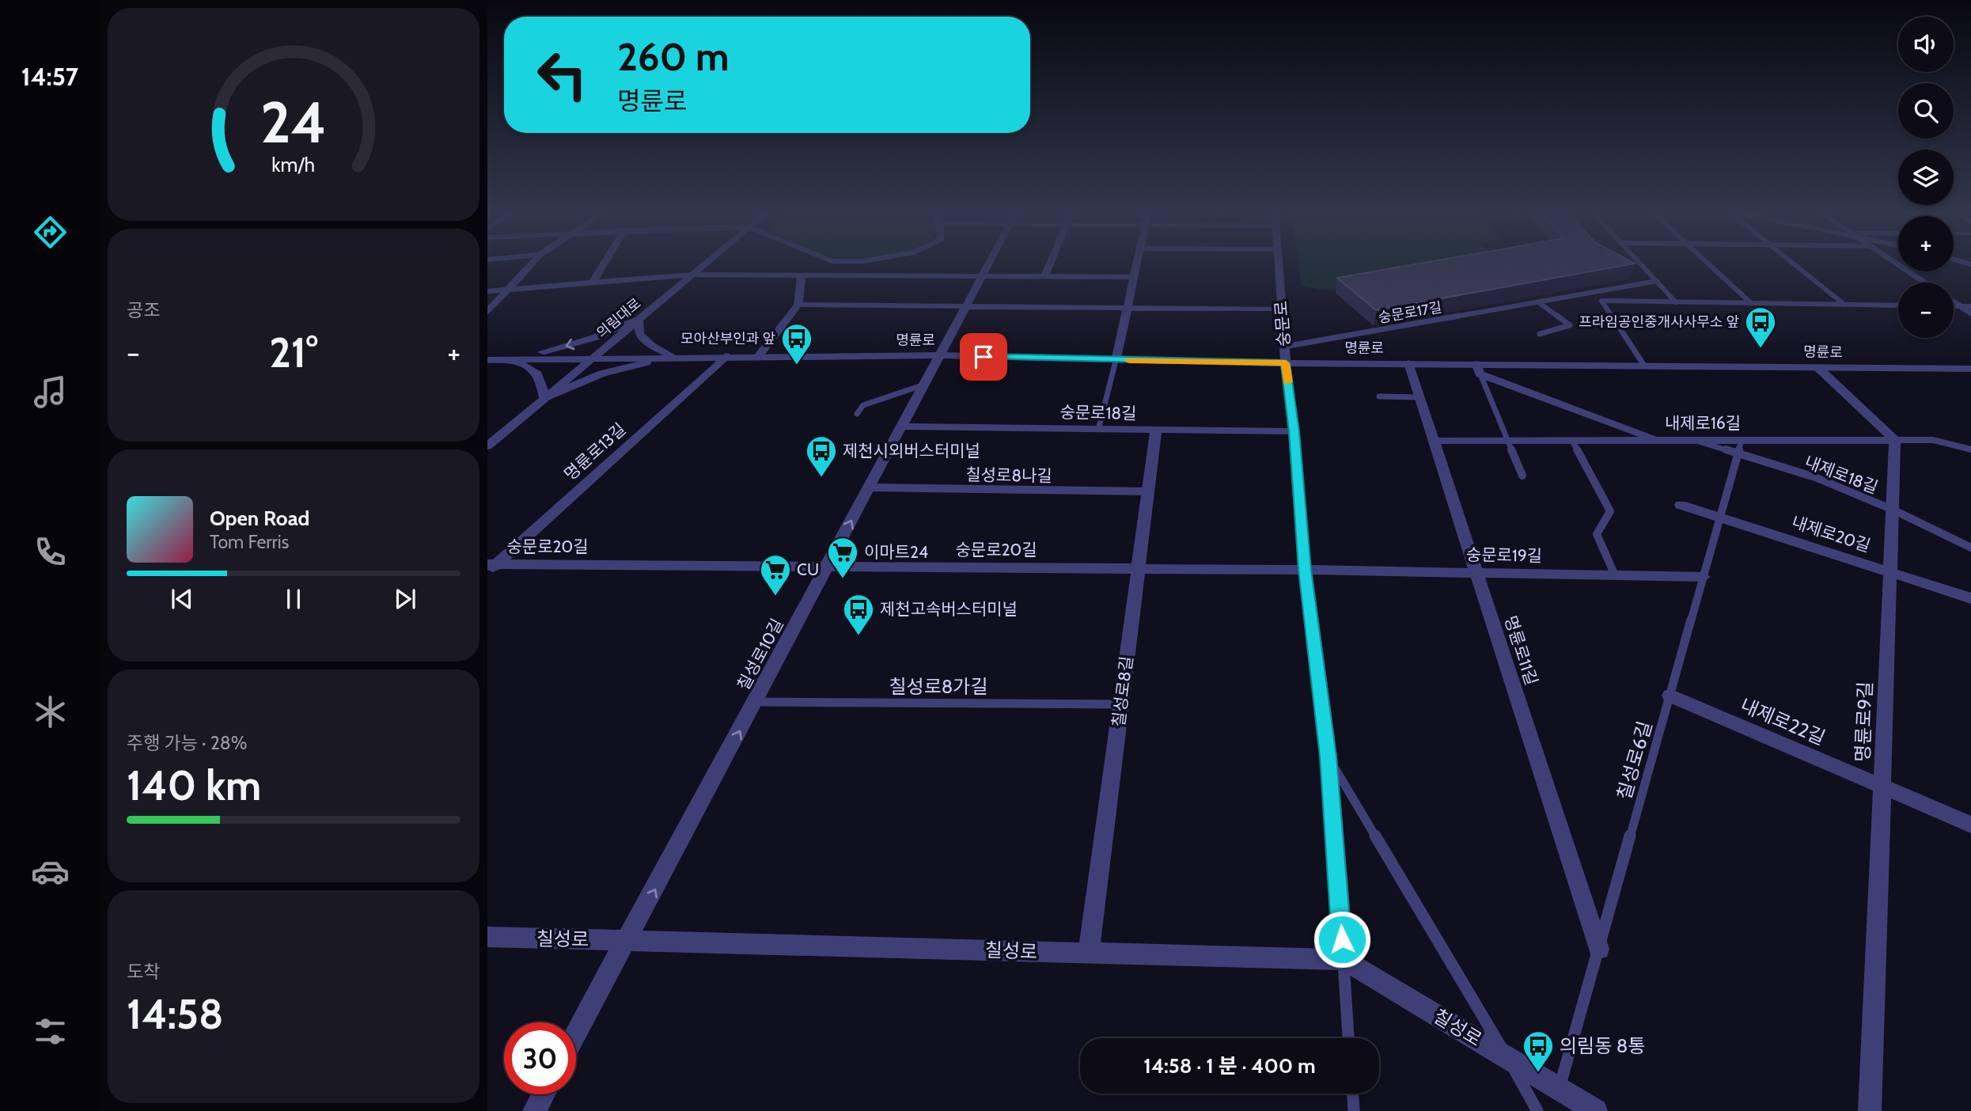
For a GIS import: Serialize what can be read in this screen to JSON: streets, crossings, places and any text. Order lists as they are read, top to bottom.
{
  "streets": {
    "street": [
      "의림대로",
      "숭문로",
      "명륜로",
      "숭문로18길",
      "내제로16길",
      "명륜로13길",
      "내제로20길",
      "숭문로20길",
      "숭문로19길",
      "명륜로11길",
      "칠성로10길",
      "칠성로8길",
      "내제로22길",
      "명륜로9길",
      "칠성로"
    ],
    "lane": [
      "숭문로17길",
      "내제로18길",
      "칠성로8나길",
      "칠성로8가길",
      "칠성로6길"
    ]
  },
  "crossings": [
    ["숭문로17길", "숭문로"],
    ["숭문로17길", "명륜로"],
    ["의림대로", "명륜로"],
    ["숭문로", "명륜로"],
    ["숭문로", "숭문로18길"],
    ["숭문로", "숭문로20길"],
    ["숭문로", "숭문로19길"],
    ["숭문로", "칠성로"],
    ["명륜로", "내제로16길"],
    ["명륜로", "명륜로13길"],
    ["명륜로", "명륜로11길"],
    ["명륜로", "칠성로10길"],
    ["숭문로18길", "칠성로10길"],
    ["숭문로18길", "칠성로8길"],
    ["내제로16길", "내제로18길"],
    ["내제로16길", "명륜로11길"],
    ["내제로16길", "명륜로9길"],
    ["내제로16길", "칠성로6길"],
    ["명륜로13길", "숭문로20길"],
    ["내제로18길", "명륜로9길"],
    ["내제로18길", "칠성로6길"],
    ["칠성로8나길", "칠성로10길"],
    ["칠성로8나길", "칠성로8길"],
    ["내제로20길", "명륜로9길"],
    ["내제로20길", "칠성로6길"],
    ["숭문로20길", "숭문로19길"],
    ["숭문로20길", "칠성로10길"],
    ["숭문로20길", "칠성로8길"],
    ["숭문로19길", "명륜로11길"],
    ["숭문로19길", "칠성로6길"],
    ["명륜로11길", "칠성로6길"],
    ["칠성로10길", "칠성로8가길"],
    ["칠성로10길", "칠성로"],
    ["칠성로8가길", "칠성로8길"],
    ["칠성로8길", "칠성로"],
    ["내제로22길", "명륜로9길"],
    ["내제로22길", "칠성로6길"],
    ["칠성로6길", "칠성로"]
  ],
  "one_way": ["칠성로10길"],
  "places": {
    "bus stop": [
      "프라임공인중개사사무소 앞",
      "모아산부인과 앞",
      "제천시외버스터미널",
      "제천고속버스터미널",
      "의림동 8통"
    ],
    "supermarket": ["이마트24", "CU"]
  },
  "page": {
    "tabs": "14:57",
    "map_buttons": ["+", "−"],
    "turn": ["260 m", "명륜로"],
    "tile": [
      "공조",
      ["주행 가능 · 28%", "140 km"],
      ["도착", "14:58"]
    ],
    "heat": ["−", "21°", "+"],
    "song": ["Open Road", "Tom Ferris"],
    "limit": "30",
    "trip": "14:58 · 1 분 · 400 m",
    "gauge": ["24", "km/h"]
  }
}
